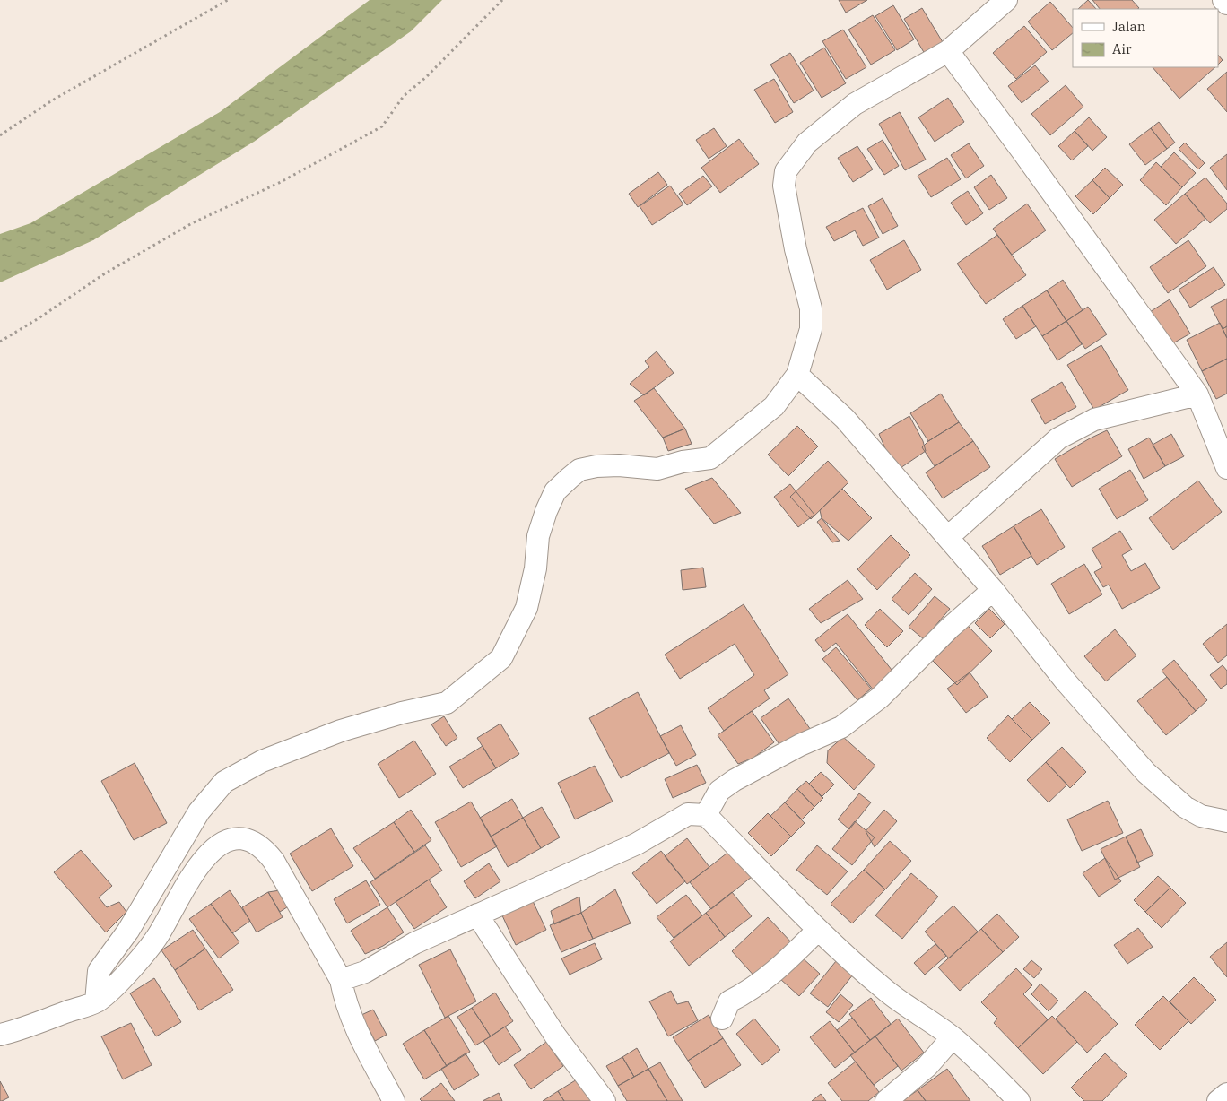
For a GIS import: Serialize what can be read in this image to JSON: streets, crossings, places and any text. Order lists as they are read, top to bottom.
{
  "legend": ["Jalan", "Air"]
}
